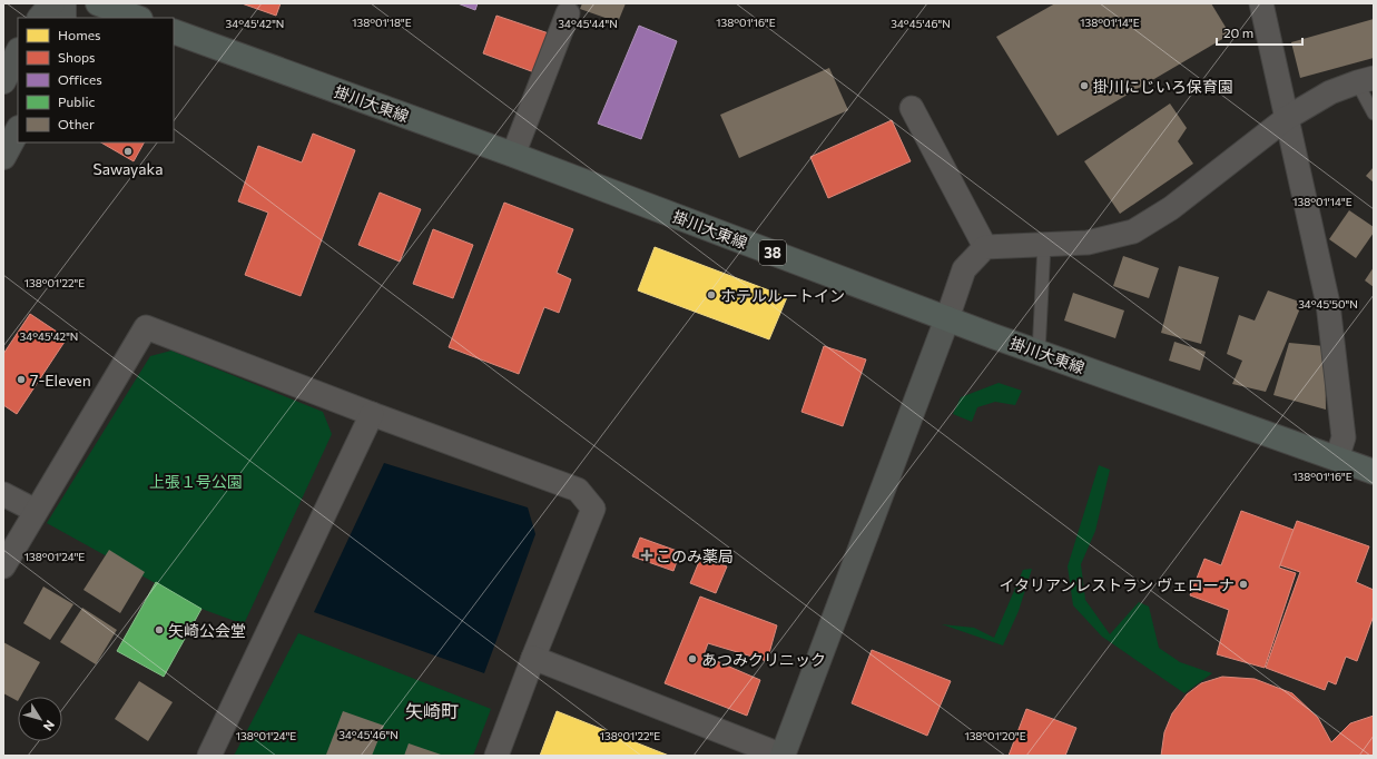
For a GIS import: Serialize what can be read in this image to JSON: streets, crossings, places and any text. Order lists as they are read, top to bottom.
{
  "streets": {
    "main road": ["掛川大東線", "38"]
  },
  "districts": ["矢崎町"],
  "parks": ["上張１号公園"],
  "places": {
    "other": [
      "掛川にじいろ保育園",
      "Sawayaka",
      "ホテルルートイン",
      "7-Eleven",
      "イタリアンレストラン ヴェローナ",
      "矢崎公会堂",
      "あつみクリニック"
    ],
    "health": ["このみ薬局"]
  },
  "legend": [
    "Homes",
    "Shops",
    "Offices",
    "Public",
    "Other"
  ],
  "scale_bar": "20 m",
  "north": "bottom right",
  "coordinates": [
    "138°01'18\"E",
    "138°01'16\"E",
    "138°01'14\"E",
    "34°45'42\"N",
    "34°45'44\"N",
    "34°45'46\"N",
    "138°01'22\"E",
    "34°45'50\"N",
    "138°01'24\"E",
    "138°01'20\"E"
  ]
}
